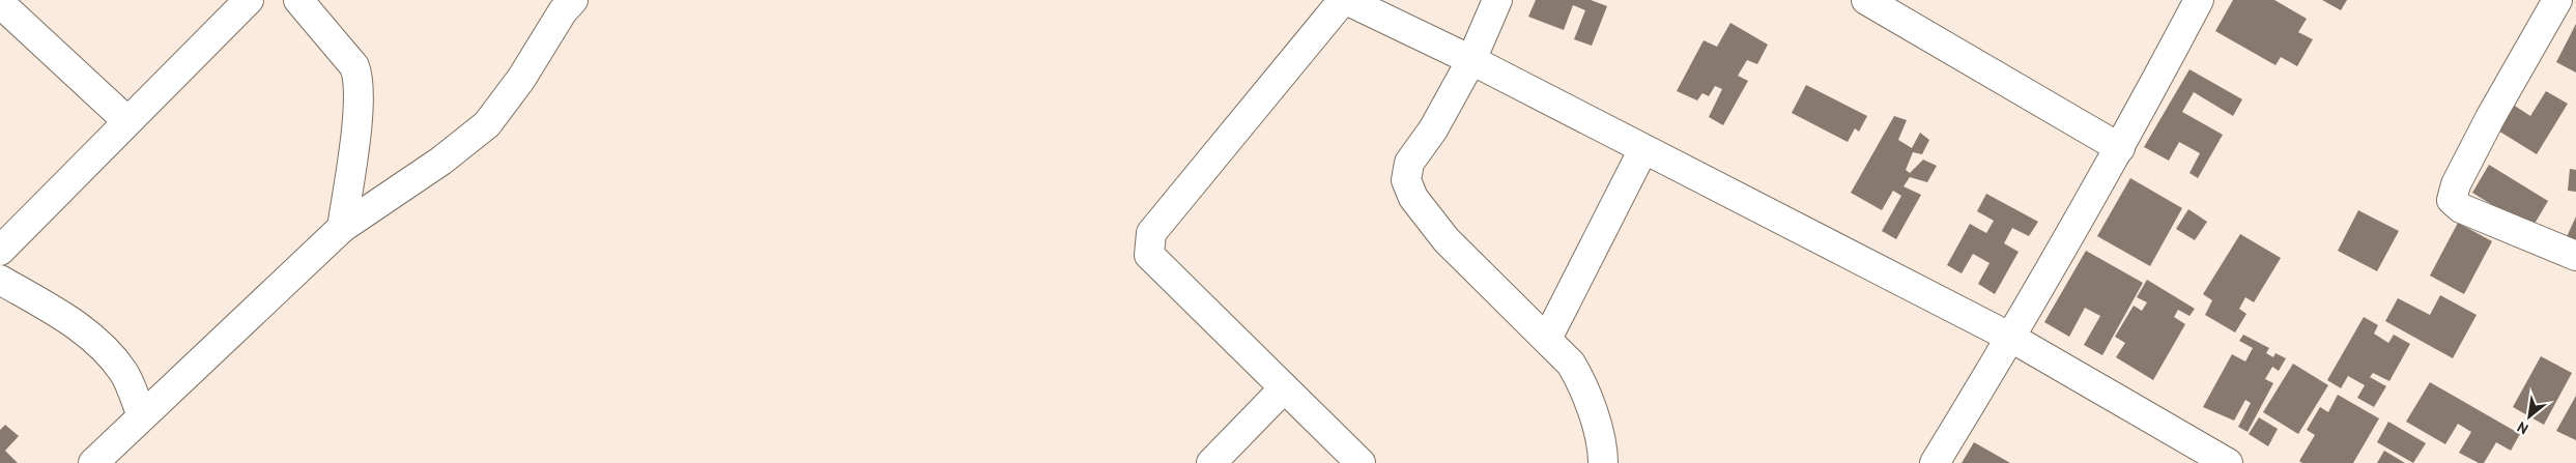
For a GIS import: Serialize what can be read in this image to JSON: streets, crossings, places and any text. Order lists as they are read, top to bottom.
{
  "north": "bottom left"
}
